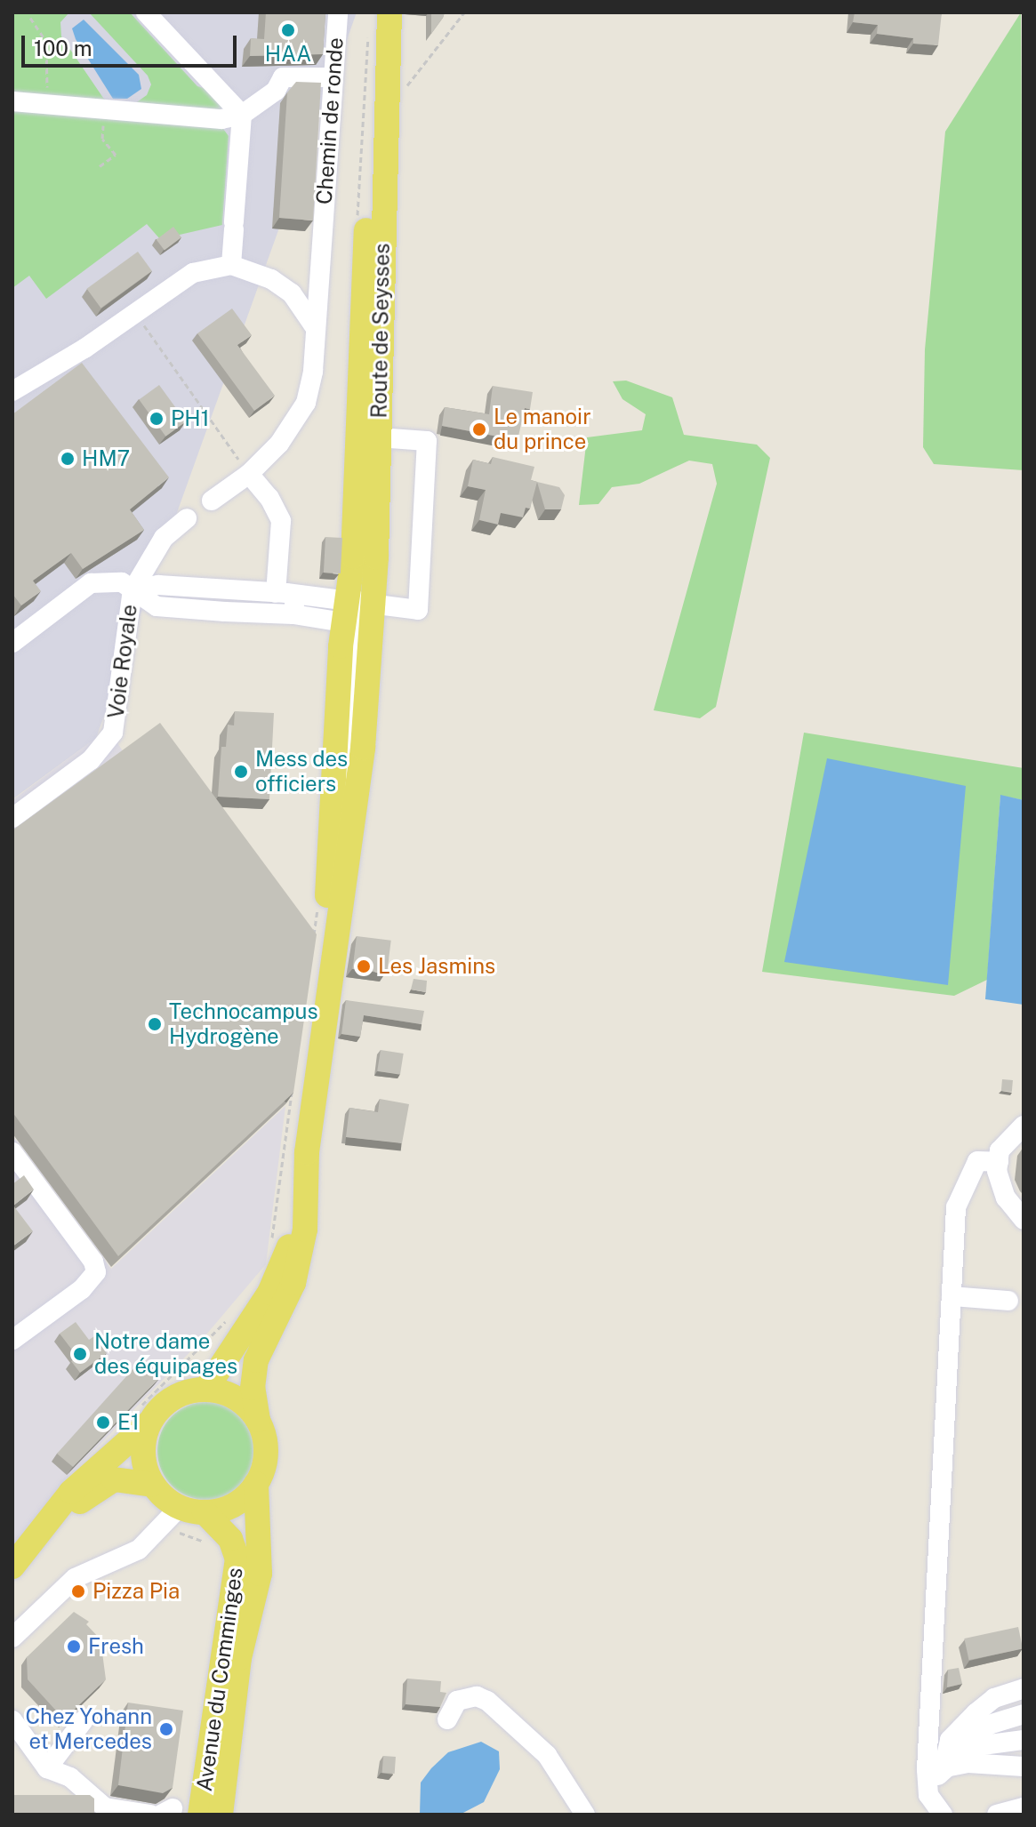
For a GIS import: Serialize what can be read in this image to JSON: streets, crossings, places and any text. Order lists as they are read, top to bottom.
{
  "streets": {
    "main road": ["Route de Seysses", "Avenue du Comminges"],
    "street": ["Chemin de ronde", "Voie Royale"]
  },
  "places": [
    "HAA",
    "PH1",
    "Le manoir du prince",
    "HM7",
    "Mess des officiers",
    "Les Jasmins",
    "Technocampus Hydrogène",
    "Notre dame des équipages",
    "E1",
    "Pizza Pia",
    "Fresh",
    "Chez Yohann et Mercedes"
  ],
  "scale_bar": "100 m"
}
